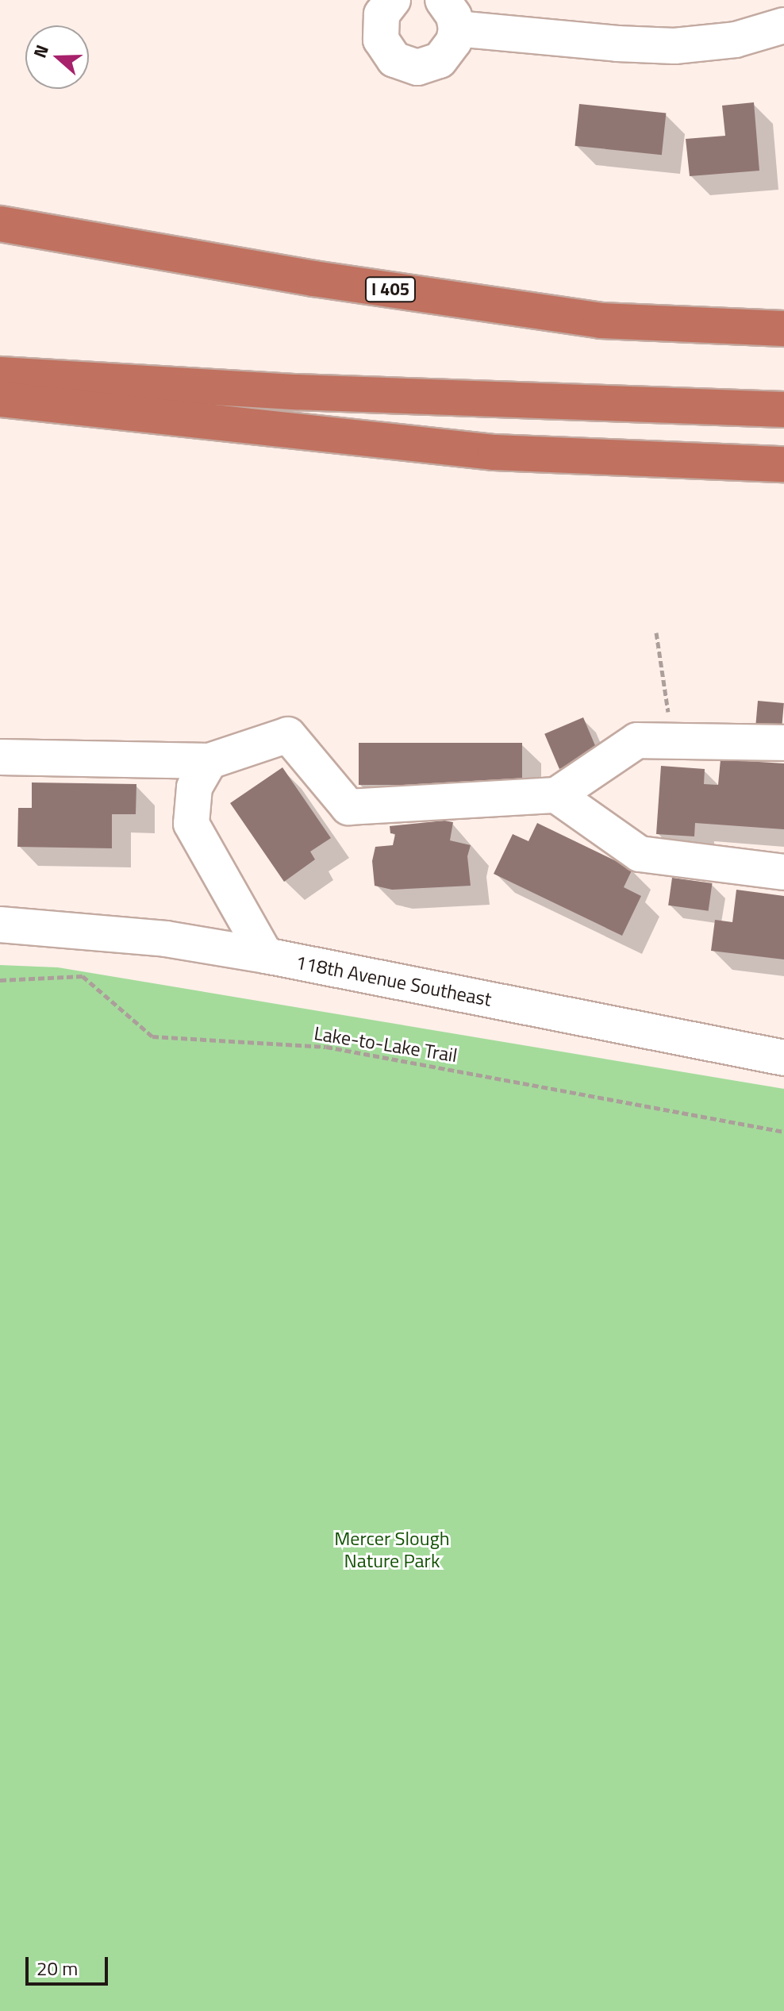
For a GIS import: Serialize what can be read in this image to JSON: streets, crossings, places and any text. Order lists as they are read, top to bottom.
{
  "streets": {
    "highway": ["I 405"],
    "street": ["118th Avenue Southeast"],
    "path": ["Lake-to-Lake Trail"]
  },
  "parks": ["Mercer Slough Nature Park"],
  "scale_bar": "20 m",
  "north": "left"
}
